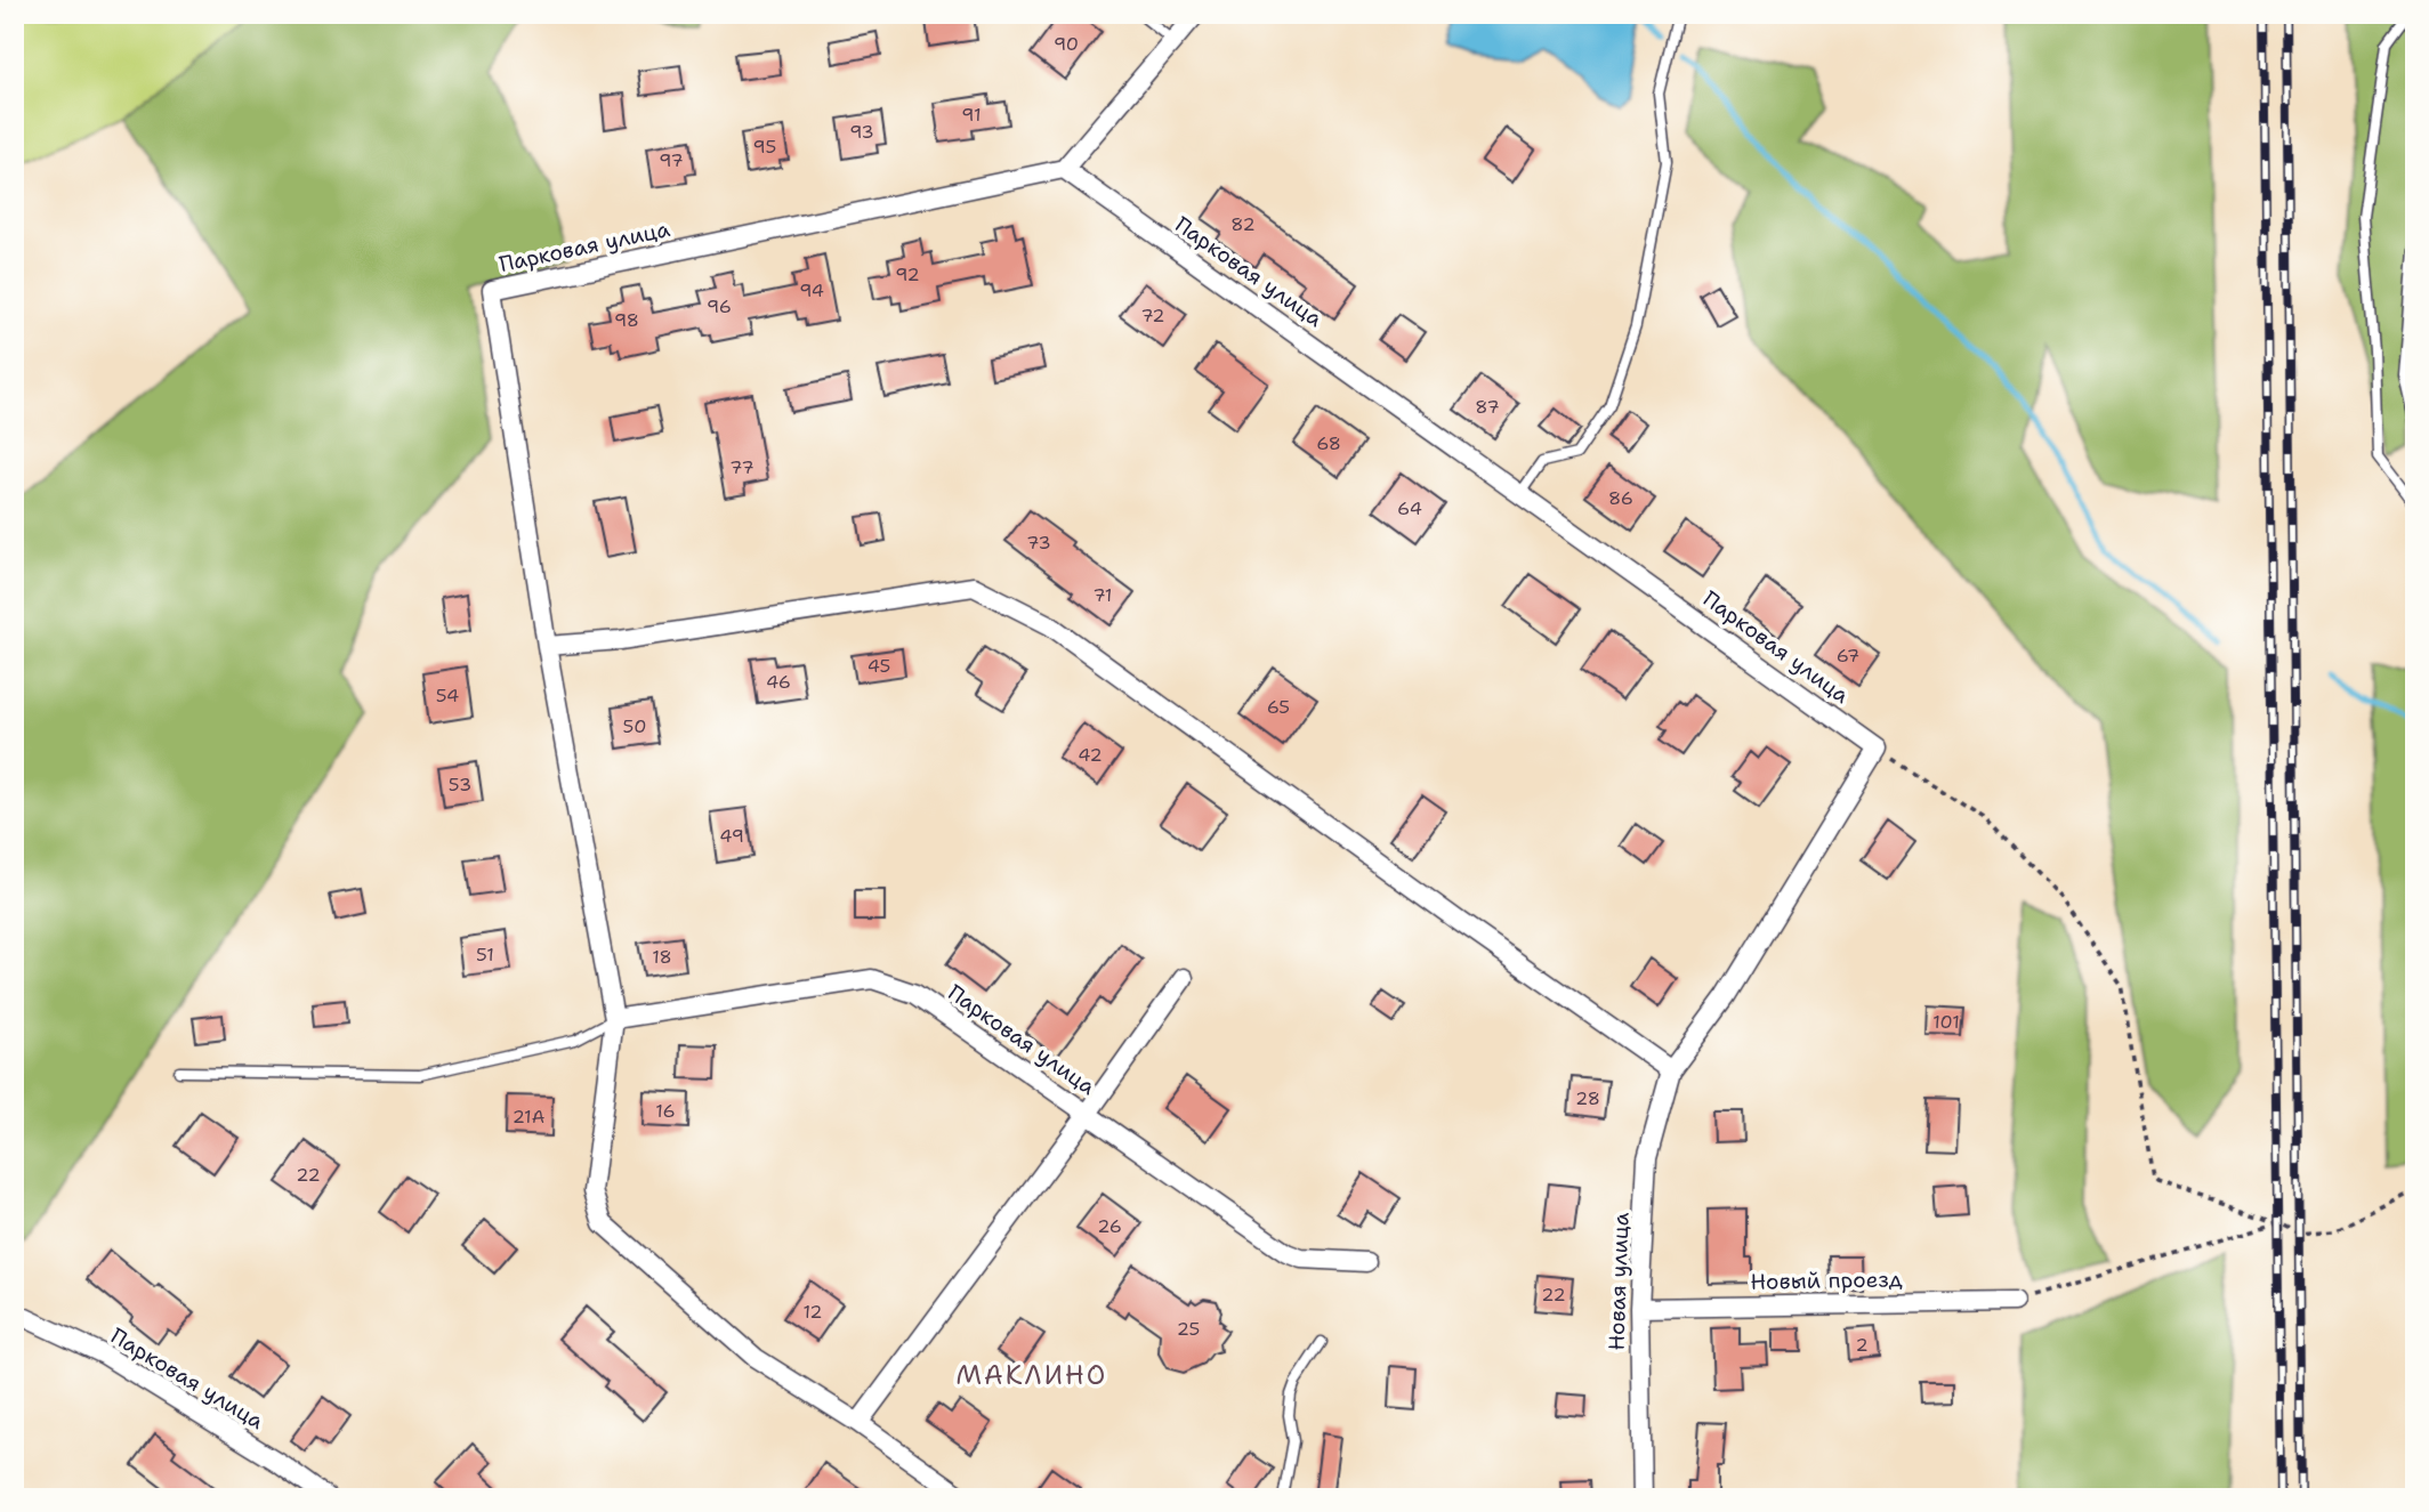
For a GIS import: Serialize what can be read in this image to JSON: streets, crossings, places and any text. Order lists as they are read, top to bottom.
{
  "streets": {
    "street": ["Парковая улица", "Новый проезд", "Новая улица"]
  },
  "crossings": [
    ["Новый проезд", "Новая улица"]
  ],
  "districts": ["МАКЛИНО"],
  "house_numbers": [
    "90",
    "91",
    "93",
    "95",
    "97",
    "82",
    "92",
    "94",
    "96",
    "72",
    "98",
    "87",
    "68",
    "77",
    "86",
    "64",
    "73",
    "71",
    "67",
    "45",
    "46",
    "54",
    "65",
    "50",
    "42",
    "53",
    "49",
    "51",
    "18",
    "101",
    "28",
    "16",
    "21А",
    "22",
    "26",
    "22",
    "12",
    "25",
    "2"
  ]
}
